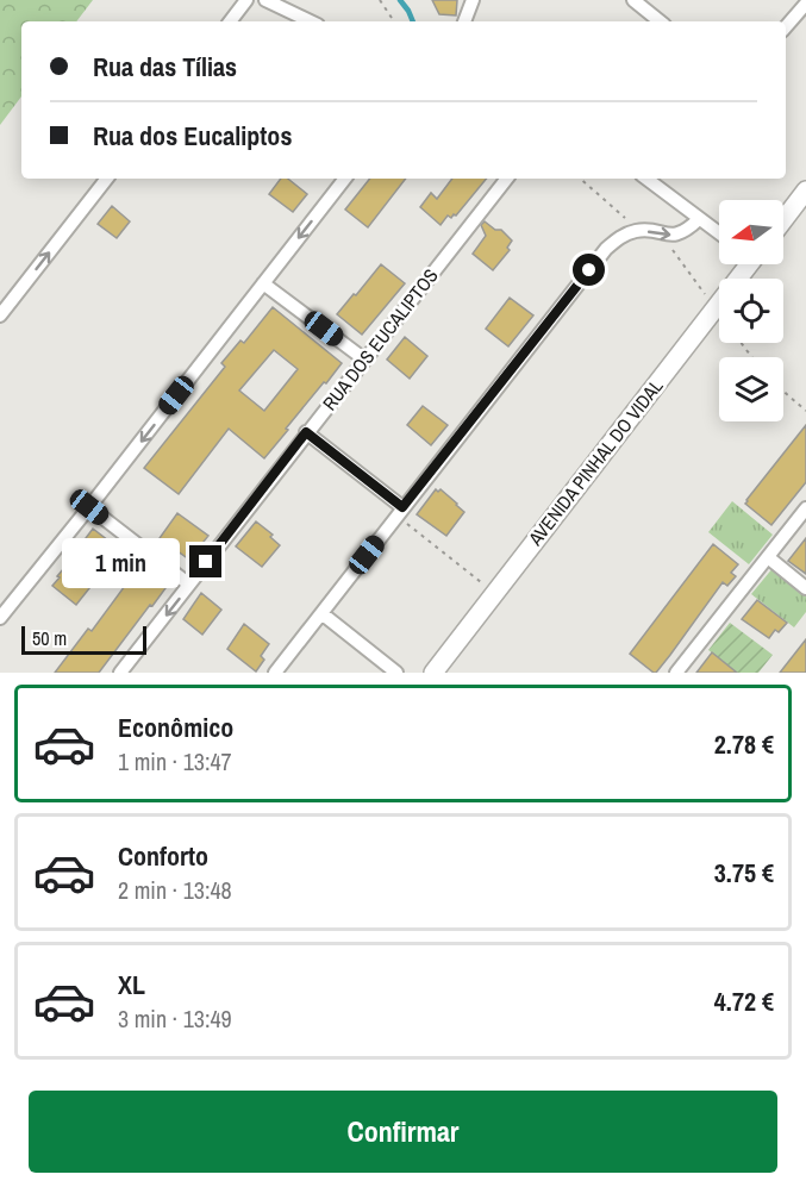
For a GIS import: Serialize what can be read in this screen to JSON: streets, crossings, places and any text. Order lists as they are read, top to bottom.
{
  "streets": {
    "street": ["RUA DOS EUCALIPTOS", "AVENIDA PINHAL DO VIDAL"]
  },
  "scale_bar": "50 m",
  "north": "left",
  "page": {
    "banner": ["Rua das Tílias", "Rua dos Eucaliptos"],
    "bubble": "1 min",
    "scale": "50 m",
    "list": [
      {
        "name": "Econômico",
        "note": "1 min · 13:47",
        "value": "2.78 €"
      },
      {
        "name": "Conforto",
        "note": "2 min · 13:48",
        "value": "3.75 €"
      },
      {
        "name": "XL",
        "note": "3 min · 13:49",
        "value": "4.72 €"
      }
    ],
    "buttons": "Confirmar"
  }
}
